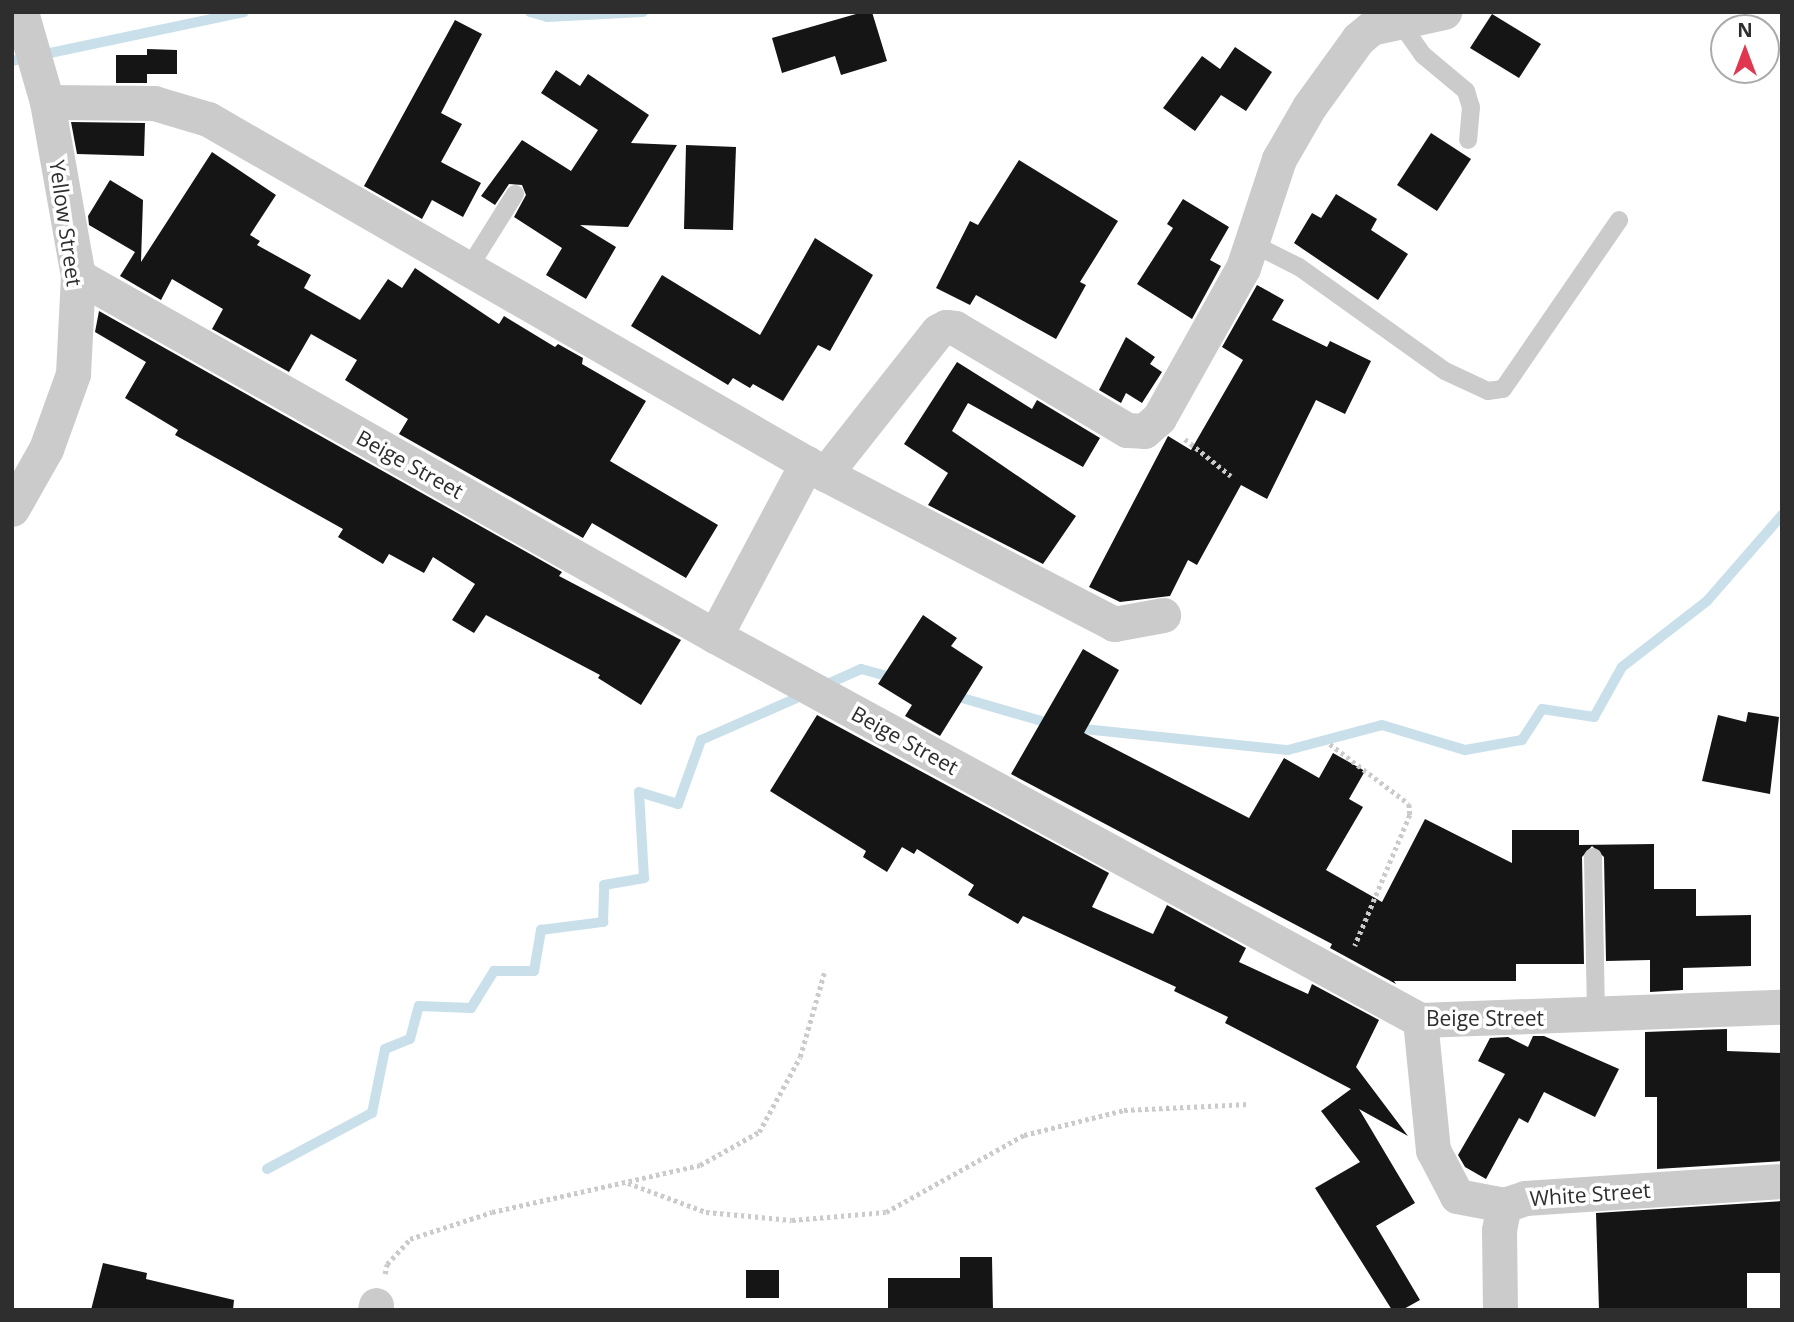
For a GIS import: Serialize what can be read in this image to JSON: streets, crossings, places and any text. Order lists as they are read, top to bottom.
{
  "streets": {
    "street": ["Yellow Street", "Beige Street", "White Street"]
  },
  "crossings": [
    ["Yellow Street", "Beige Street"]
  ],
  "north": "top"
}
